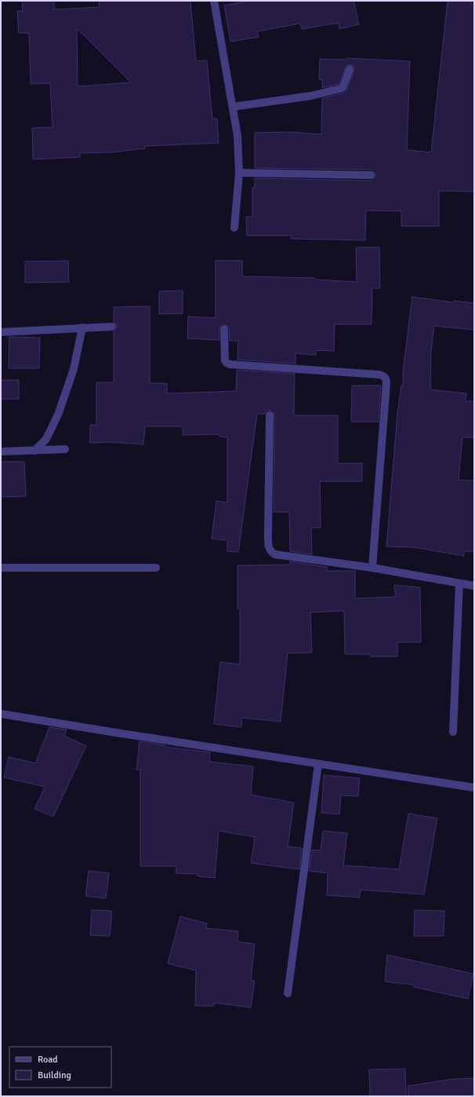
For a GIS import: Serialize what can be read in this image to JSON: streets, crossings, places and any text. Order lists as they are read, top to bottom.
{
  "legend": ["Road", "Building"]
}
